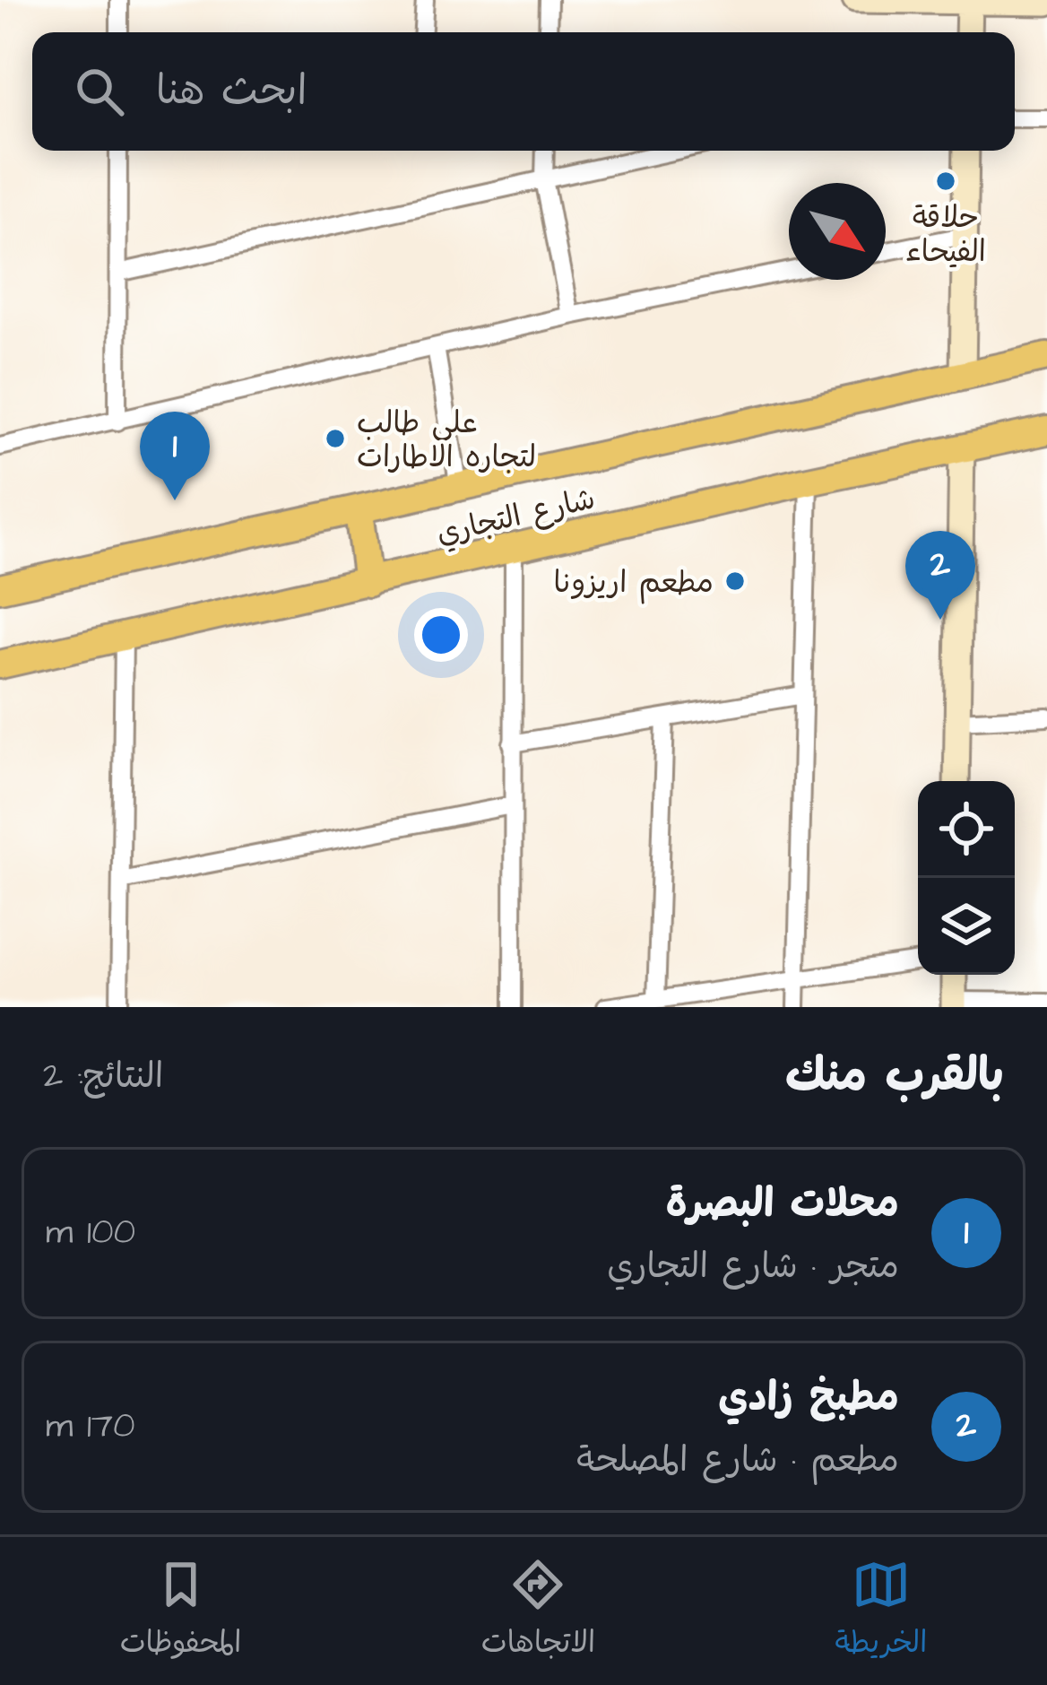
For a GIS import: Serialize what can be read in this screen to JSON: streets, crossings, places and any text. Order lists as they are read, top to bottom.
{
  "streets": {
    "main road": ["شارع التجاري"]
  },
  "places": ["حلاقة الفيحاء", "علي طالب لتجاره الاطارات", "مطعم اريزونا"],
  "north": "bottom right",
  "page": {
    "search": "ابحث هنا",
    "pins": ["1", "2"],
    "heading": ["بالقرب منك", "النتائج: 2"],
    "list": [
      {
        "mark": "1",
        "name": "محلات البصرة",
        "note": "متجر · شارع التجاري",
        "value": "100 m"
      },
      {
        "mark": "2",
        "name": "مطبخ زادي",
        "note": "مطعم · شارع المصلحة",
        "value": "170 m"
      }
    ],
    "nav": ["الخريطة", "الاتجاهات", "المحفوظات"]
  }
}
